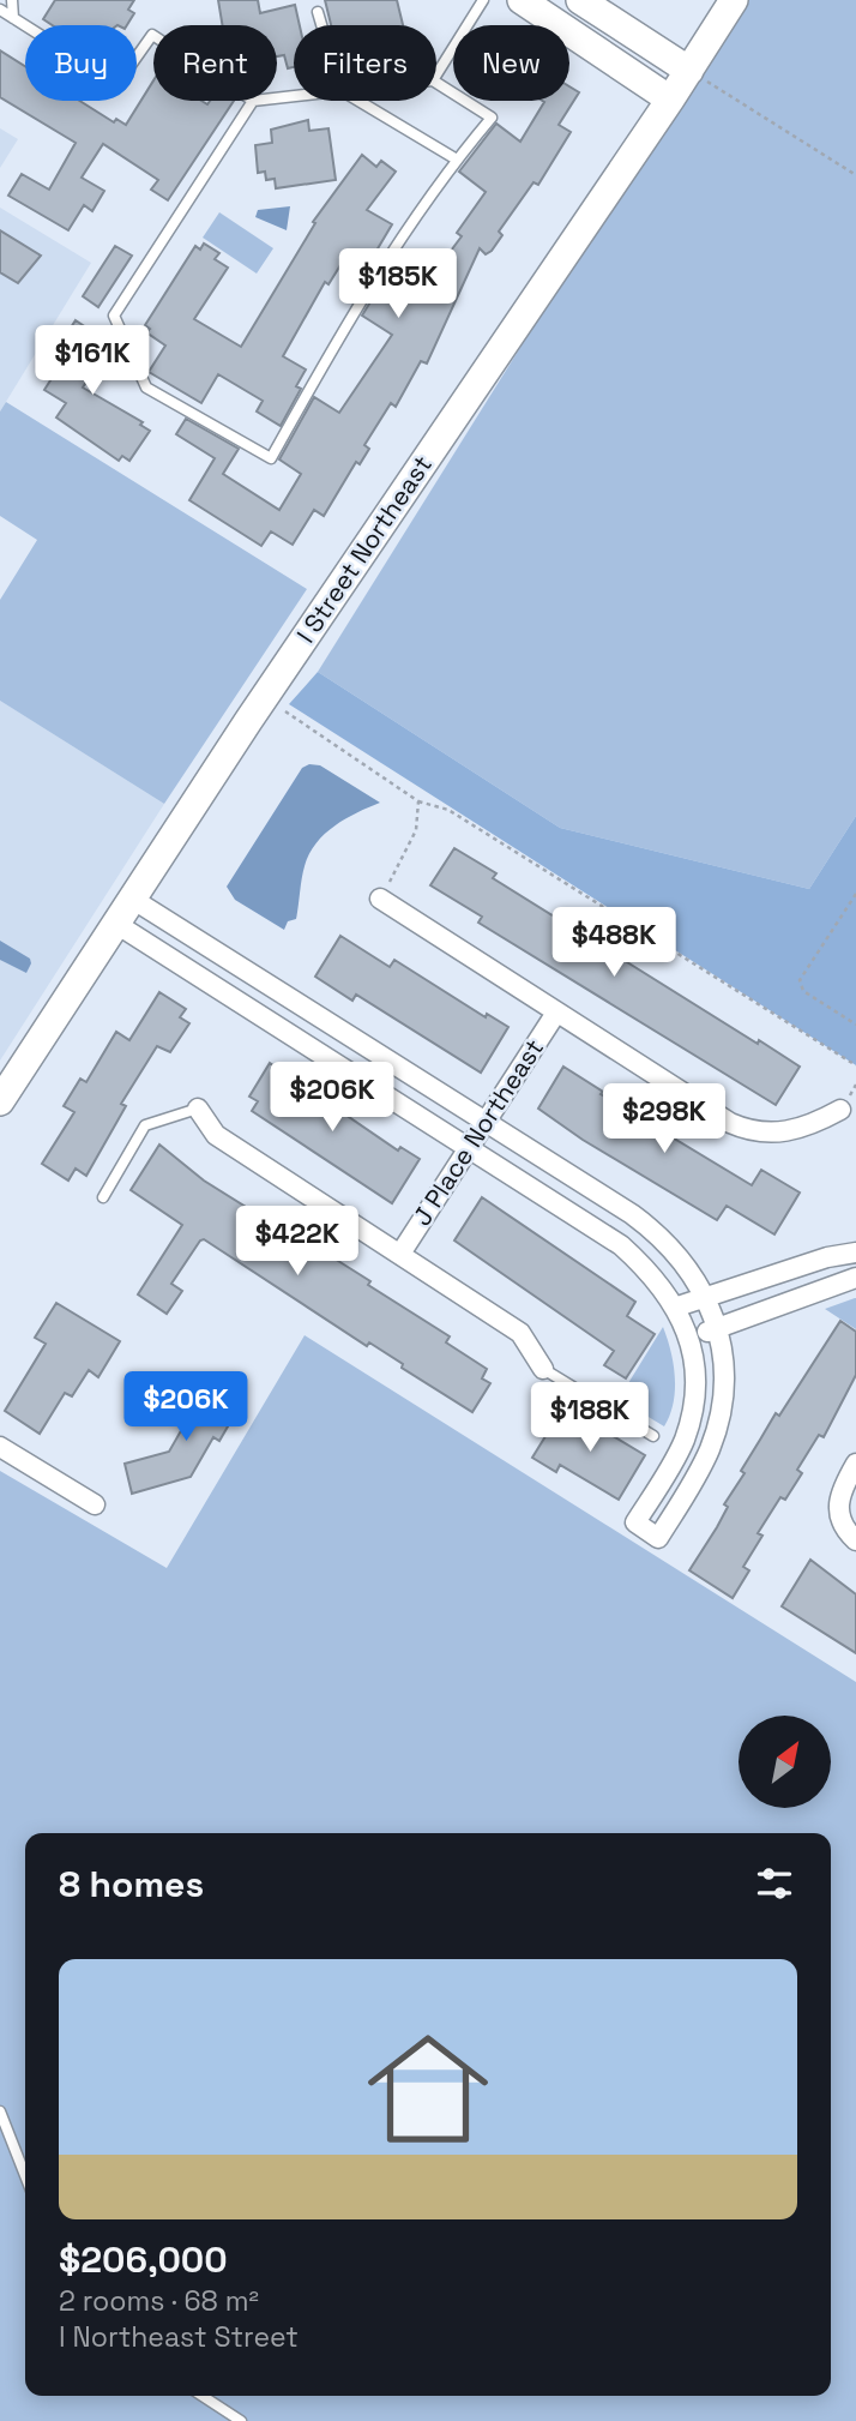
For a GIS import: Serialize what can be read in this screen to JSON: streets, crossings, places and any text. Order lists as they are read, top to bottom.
{
  "streets": {
    "street": ["I Street Northeast", "J Place Northeast"]
  },
  "north": "top right",
  "page": {
    "chip": [
      "Buy",
      "Rent",
      "Filters",
      "New"
    ],
    "price": [
      "$185K",
      "$161K",
      "$488K",
      "$206K",
      "$298K",
      "$422K",
      "$206K",
      "$188K"
    ],
    "heading": "8 homes",
    "list": [
      {
        "name": "$206,000",
        "note": "2 rooms · 68 m² · I Northeast Street"
      }
    ]
  }
}
